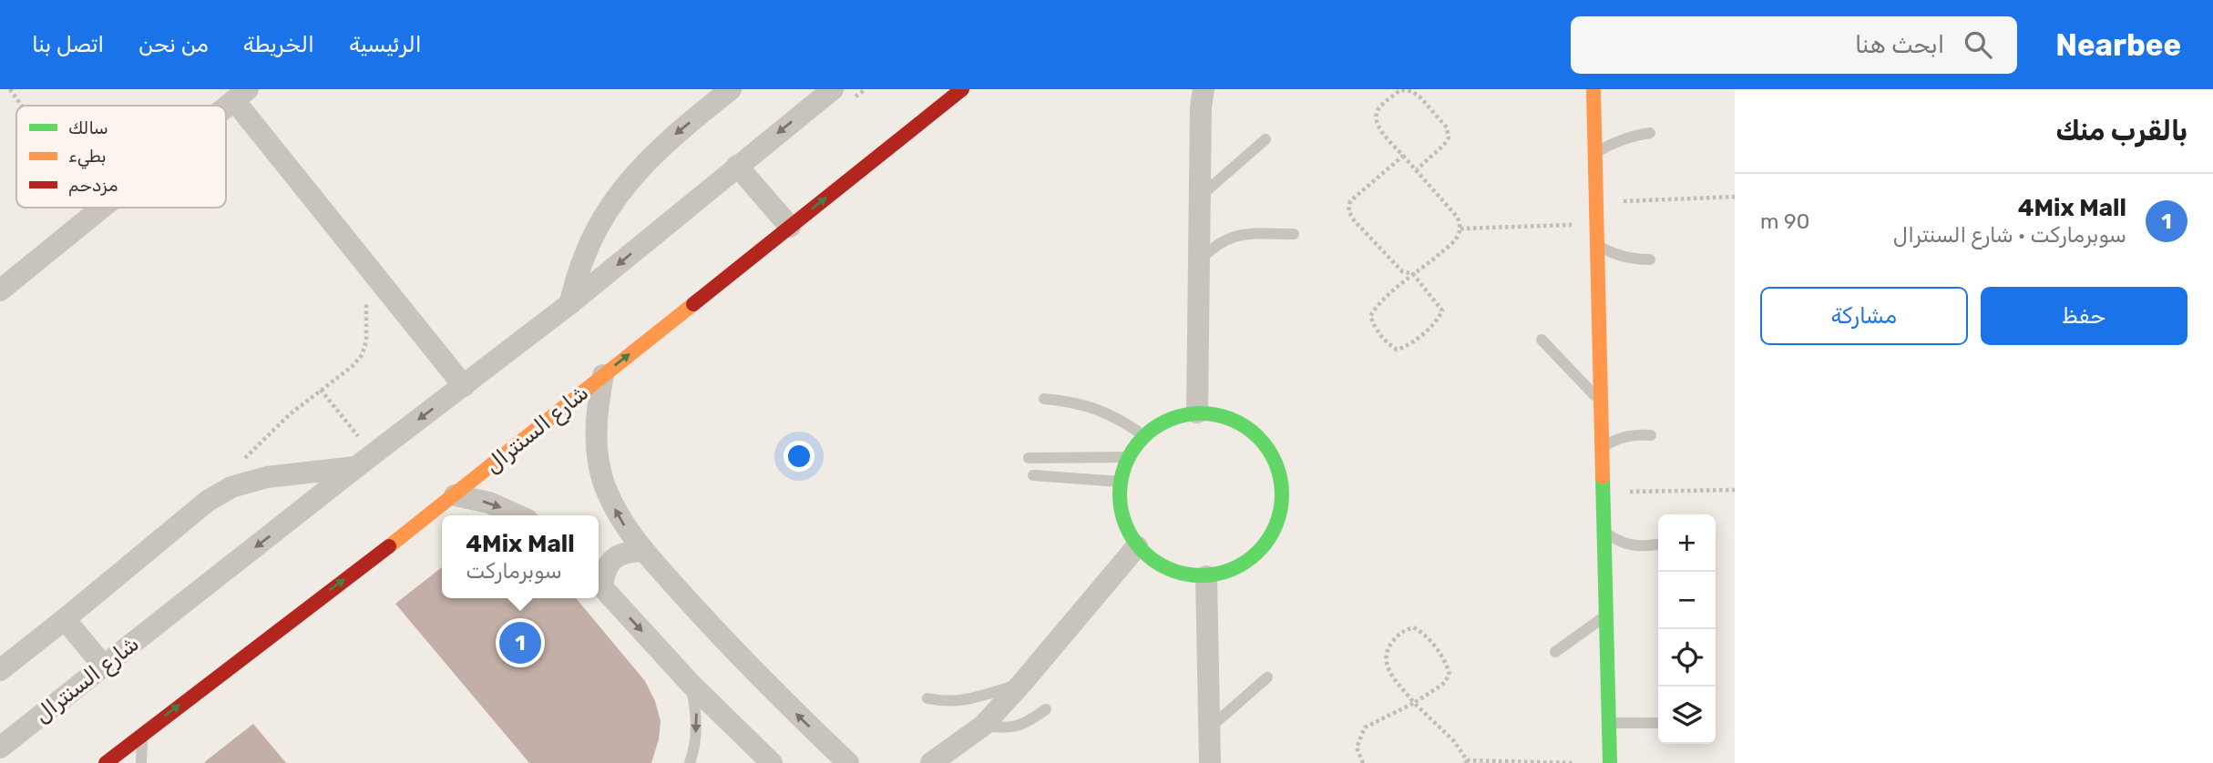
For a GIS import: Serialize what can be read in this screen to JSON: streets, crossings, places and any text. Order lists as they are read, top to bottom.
{
  "streets": {
    "street": ["شارع السنترال"]
  },
  "legend": ["سالك", "بطيء", "مزدحم"],
  "page": {
    "header": "Nearbee",
    "search": "ابحث هنا",
    "nav": [
      "الرئيسية",
      "الخريطة",
      "من نحن",
      "اتصل بنا"
    ],
    "heading": "بالقرب منك",
    "list": [
      {
        "mark": "1",
        "name": "4Mix Mall",
        "note": "سوبرماركت · شارع السنترال",
        "value": "90 m"
      }
    ],
    "buttons": ["حفظ", "مشاركة"],
    "map_buttons": ["+", "−"],
    "popup": ["4Mix Mall", "سوبرماركت"],
    "pins": "1"
  }
}
